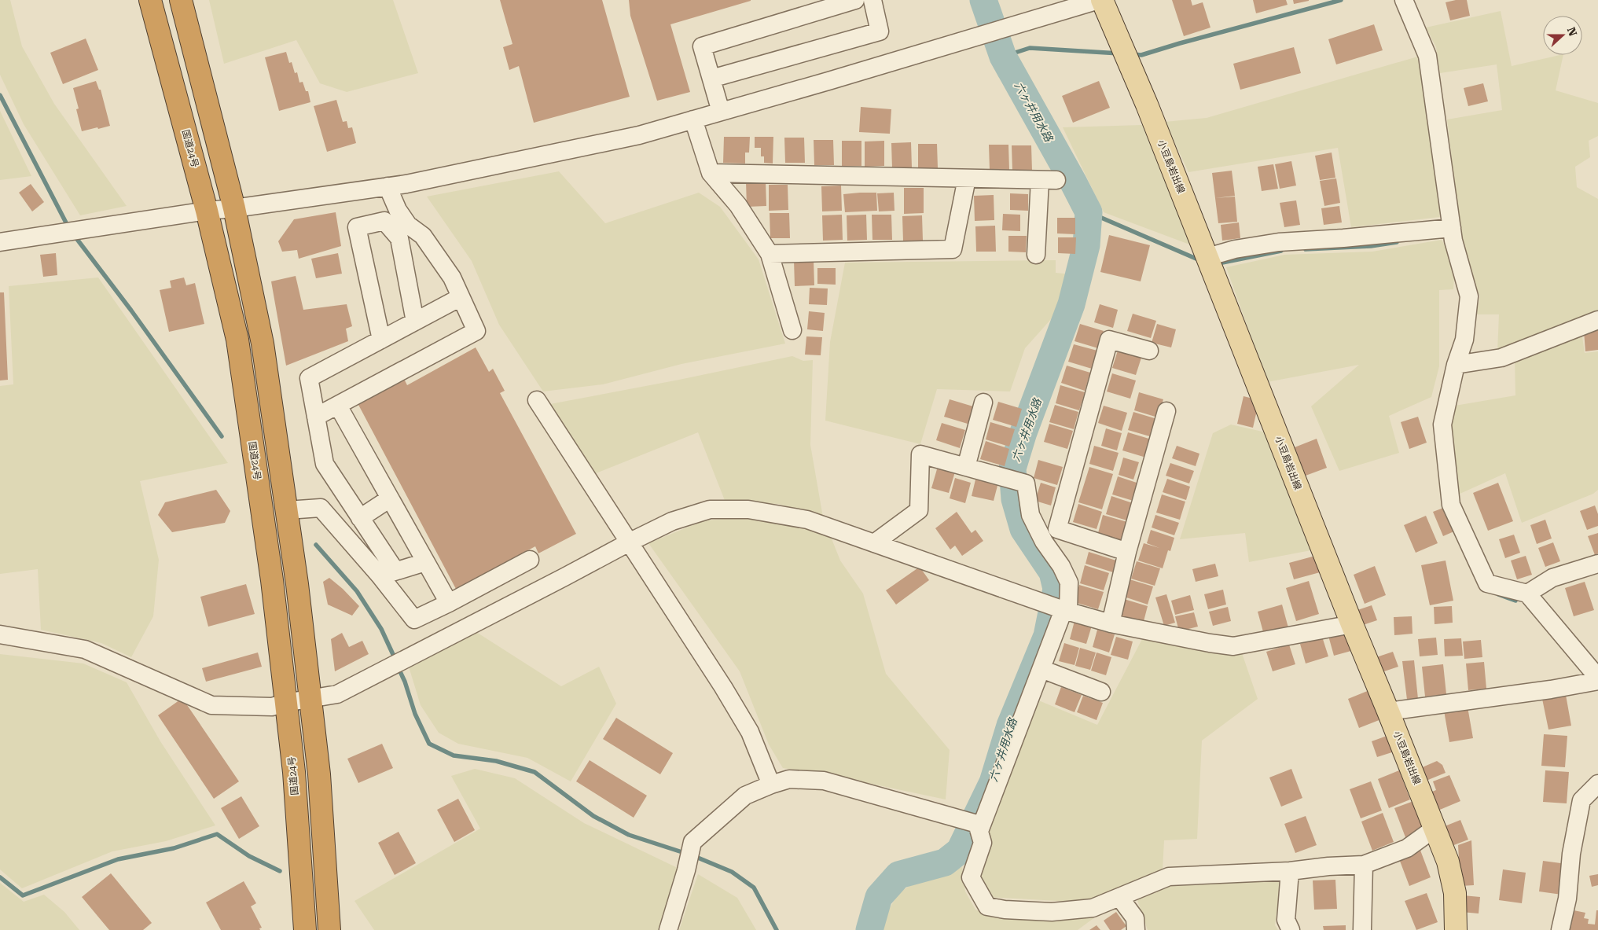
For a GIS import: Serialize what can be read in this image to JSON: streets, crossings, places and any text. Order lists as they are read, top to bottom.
{
  "streets": {
    "highway": ["国道24号"],
    "main road": ["小豆島岩出線"]
  },
  "water": ["六ヶ井用水路"],
  "north": "right"
}
